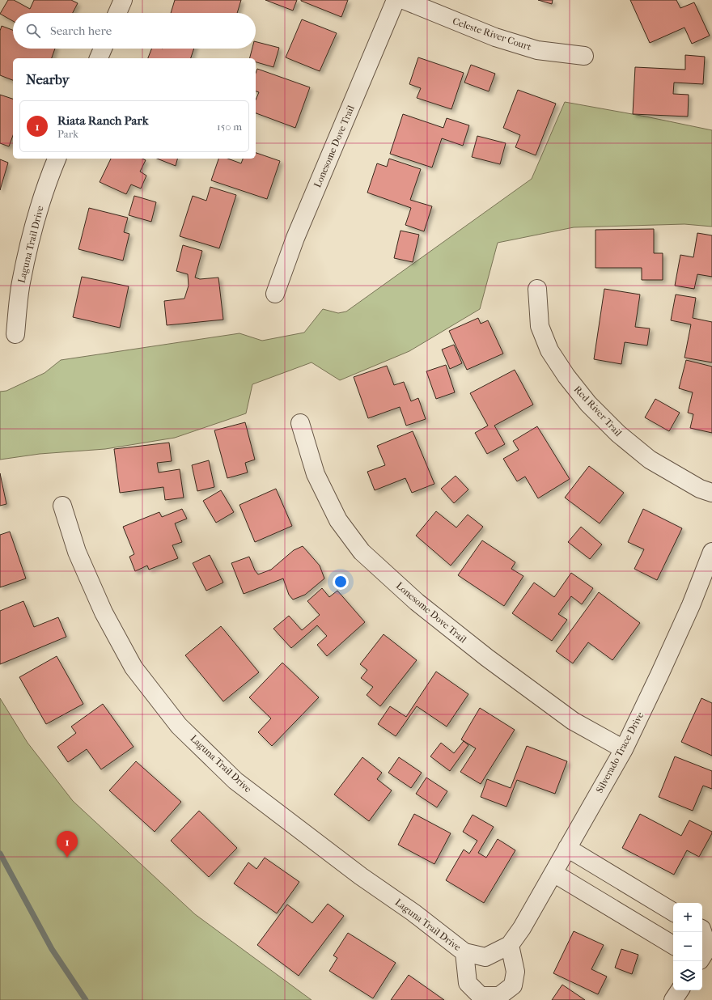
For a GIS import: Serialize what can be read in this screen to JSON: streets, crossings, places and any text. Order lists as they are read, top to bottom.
{
  "streets": {
    "street": [
      "Celeste River Court",
      "Lonesome Dove Trail",
      "Laguna Trail Drive",
      "Red River Trail",
      "Silverado Trace Drive"
    ]
  },
  "crossings": [
    ["Lonesome Dove Trail", "Silverado Trace Drive"],
    ["Laguna Trail Drive", "Silverado Trace Drive"]
  ],
  "page": {
    "search": "Search here",
    "heading": "Nearby",
    "list": [
      {
        "mark": "1",
        "name": "Riata Ranch Park",
        "note": "Park",
        "value": "150 m"
      }
    ],
    "pins": "1",
    "map_buttons": ["+", "−"]
  }
}
